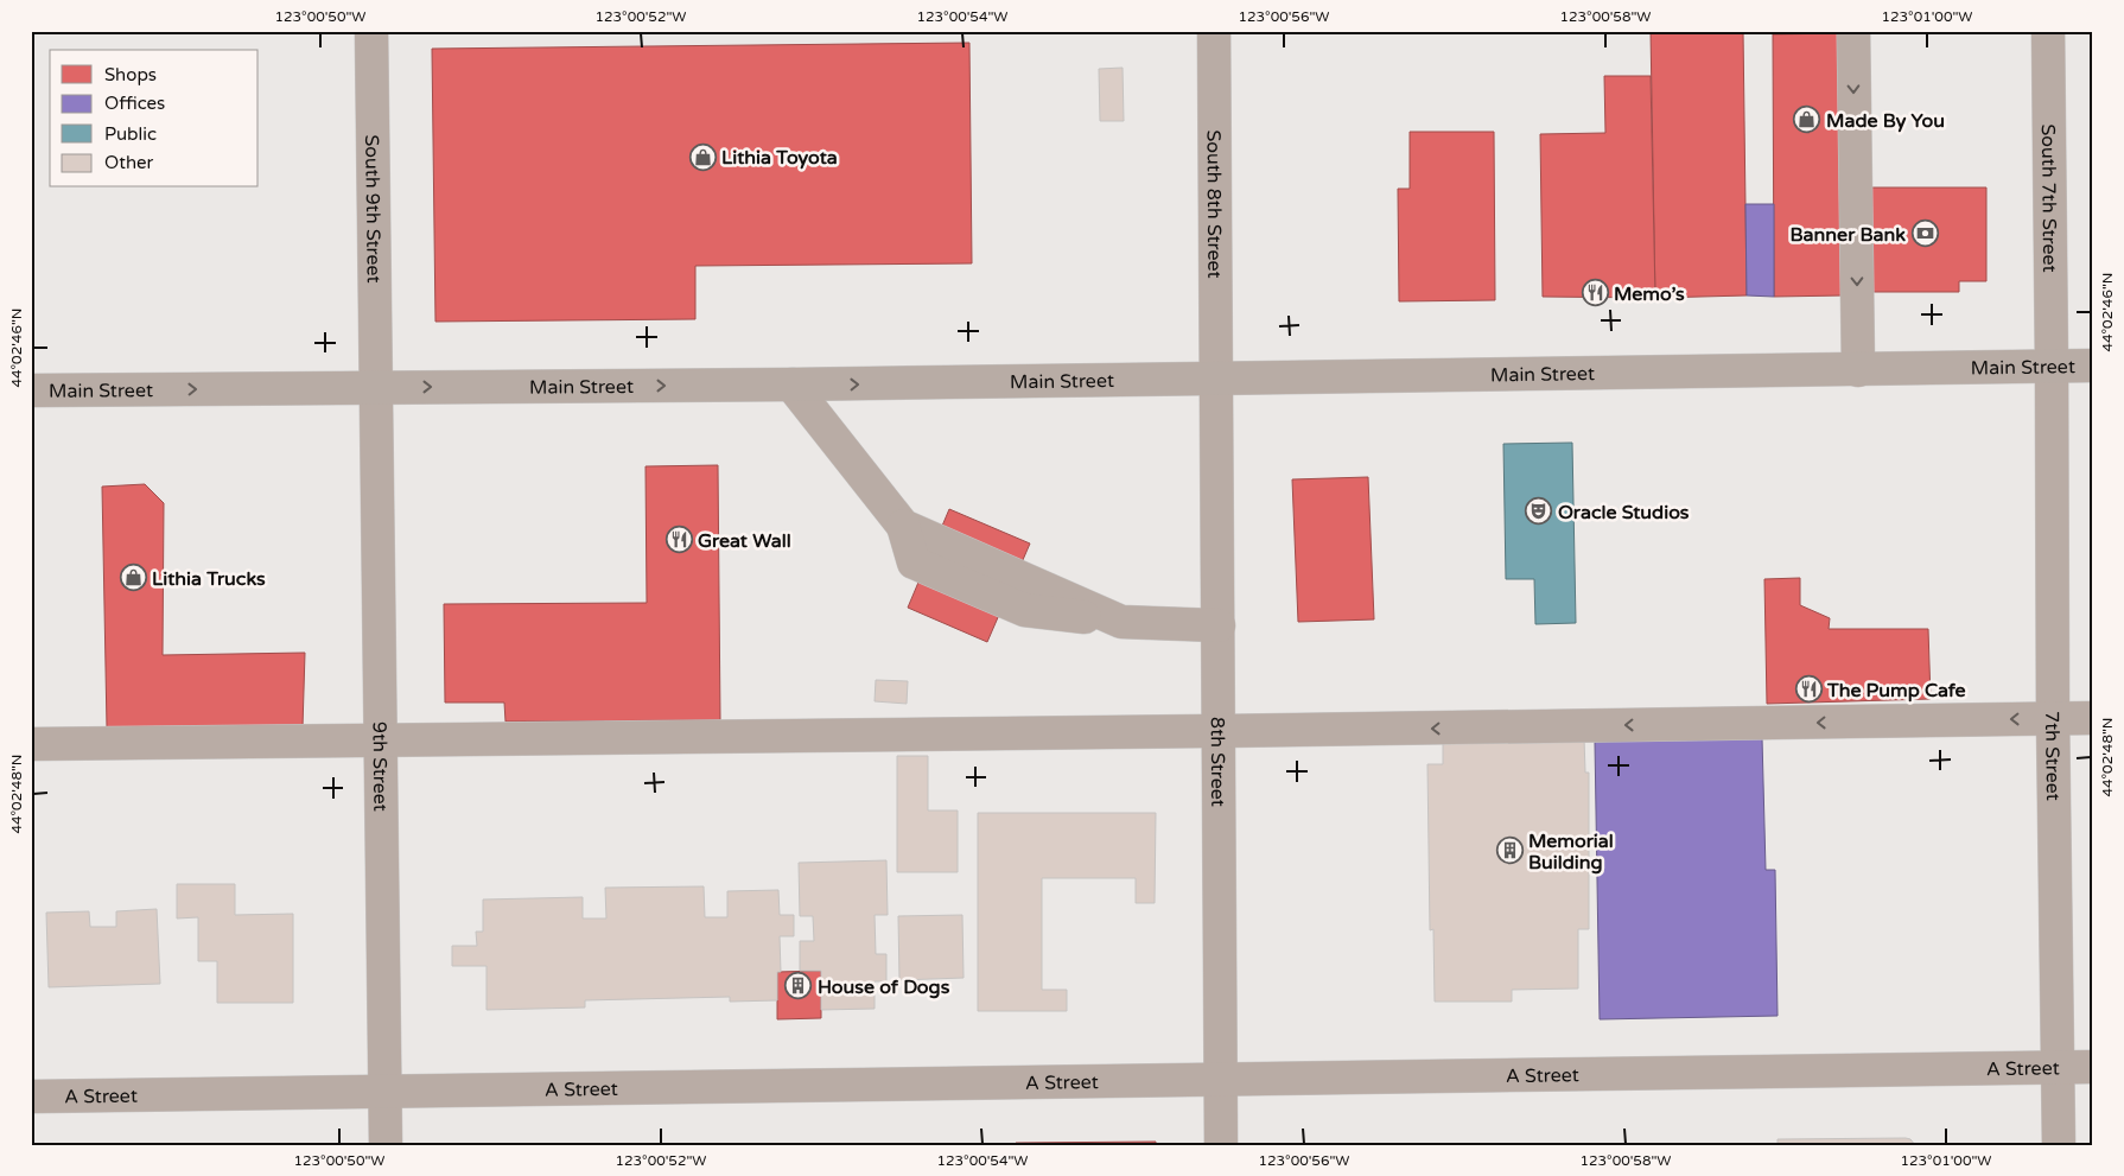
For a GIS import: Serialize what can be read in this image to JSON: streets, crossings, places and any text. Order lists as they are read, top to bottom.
{
  "streets": {
    "main road": ["Main Street"],
    "street": [
      "South 7th Street",
      "South 8th Street",
      "South 9th Street",
      "7th Street",
      "8th Street",
      "9th Street",
      "A Street"
    ]
  },
  "crossings": [
    ["South 7th Street", "Main Street"],
    ["South 7th Street", "7th Street"],
    ["South 8th Street", "Main Street"],
    ["South 8th Street", "8th Street"],
    ["South 9th Street", "Main Street"],
    ["South 9th Street", "9th Street"],
    ["Main Street", "7th Street"],
    ["Main Street", "8th Street"],
    ["Main Street", "9th Street"],
    ["7th Street", "A Street"],
    ["8th Street", "A Street"],
    ["9th Street", "A Street"]
  ],
  "one_way": ["Main Street"],
  "places": {
    "shop": ["Made By You", "Lithia Toyota", "Lithia Trucks"],
    "bank": ["Banner Bank"],
    "restaurant": ["Memo’s", "Great Wall", "The Pump Cafe"],
    "theatre": ["Oracle Studios"],
    "building": ["Memorial Building", "House of Dogs"]
  },
  "legend": [
    "Shops",
    "Offices",
    "Public",
    "Other"
  ],
  "coordinates": [
    "123°00'50\"W",
    "123°00'52\"W",
    "123°00'54\"W",
    "123°00'56\"W",
    "123°00'58\"W",
    "123°01'00\"W",
    "44°02'46\"N",
    "44°02'48\"N"
  ]
}
